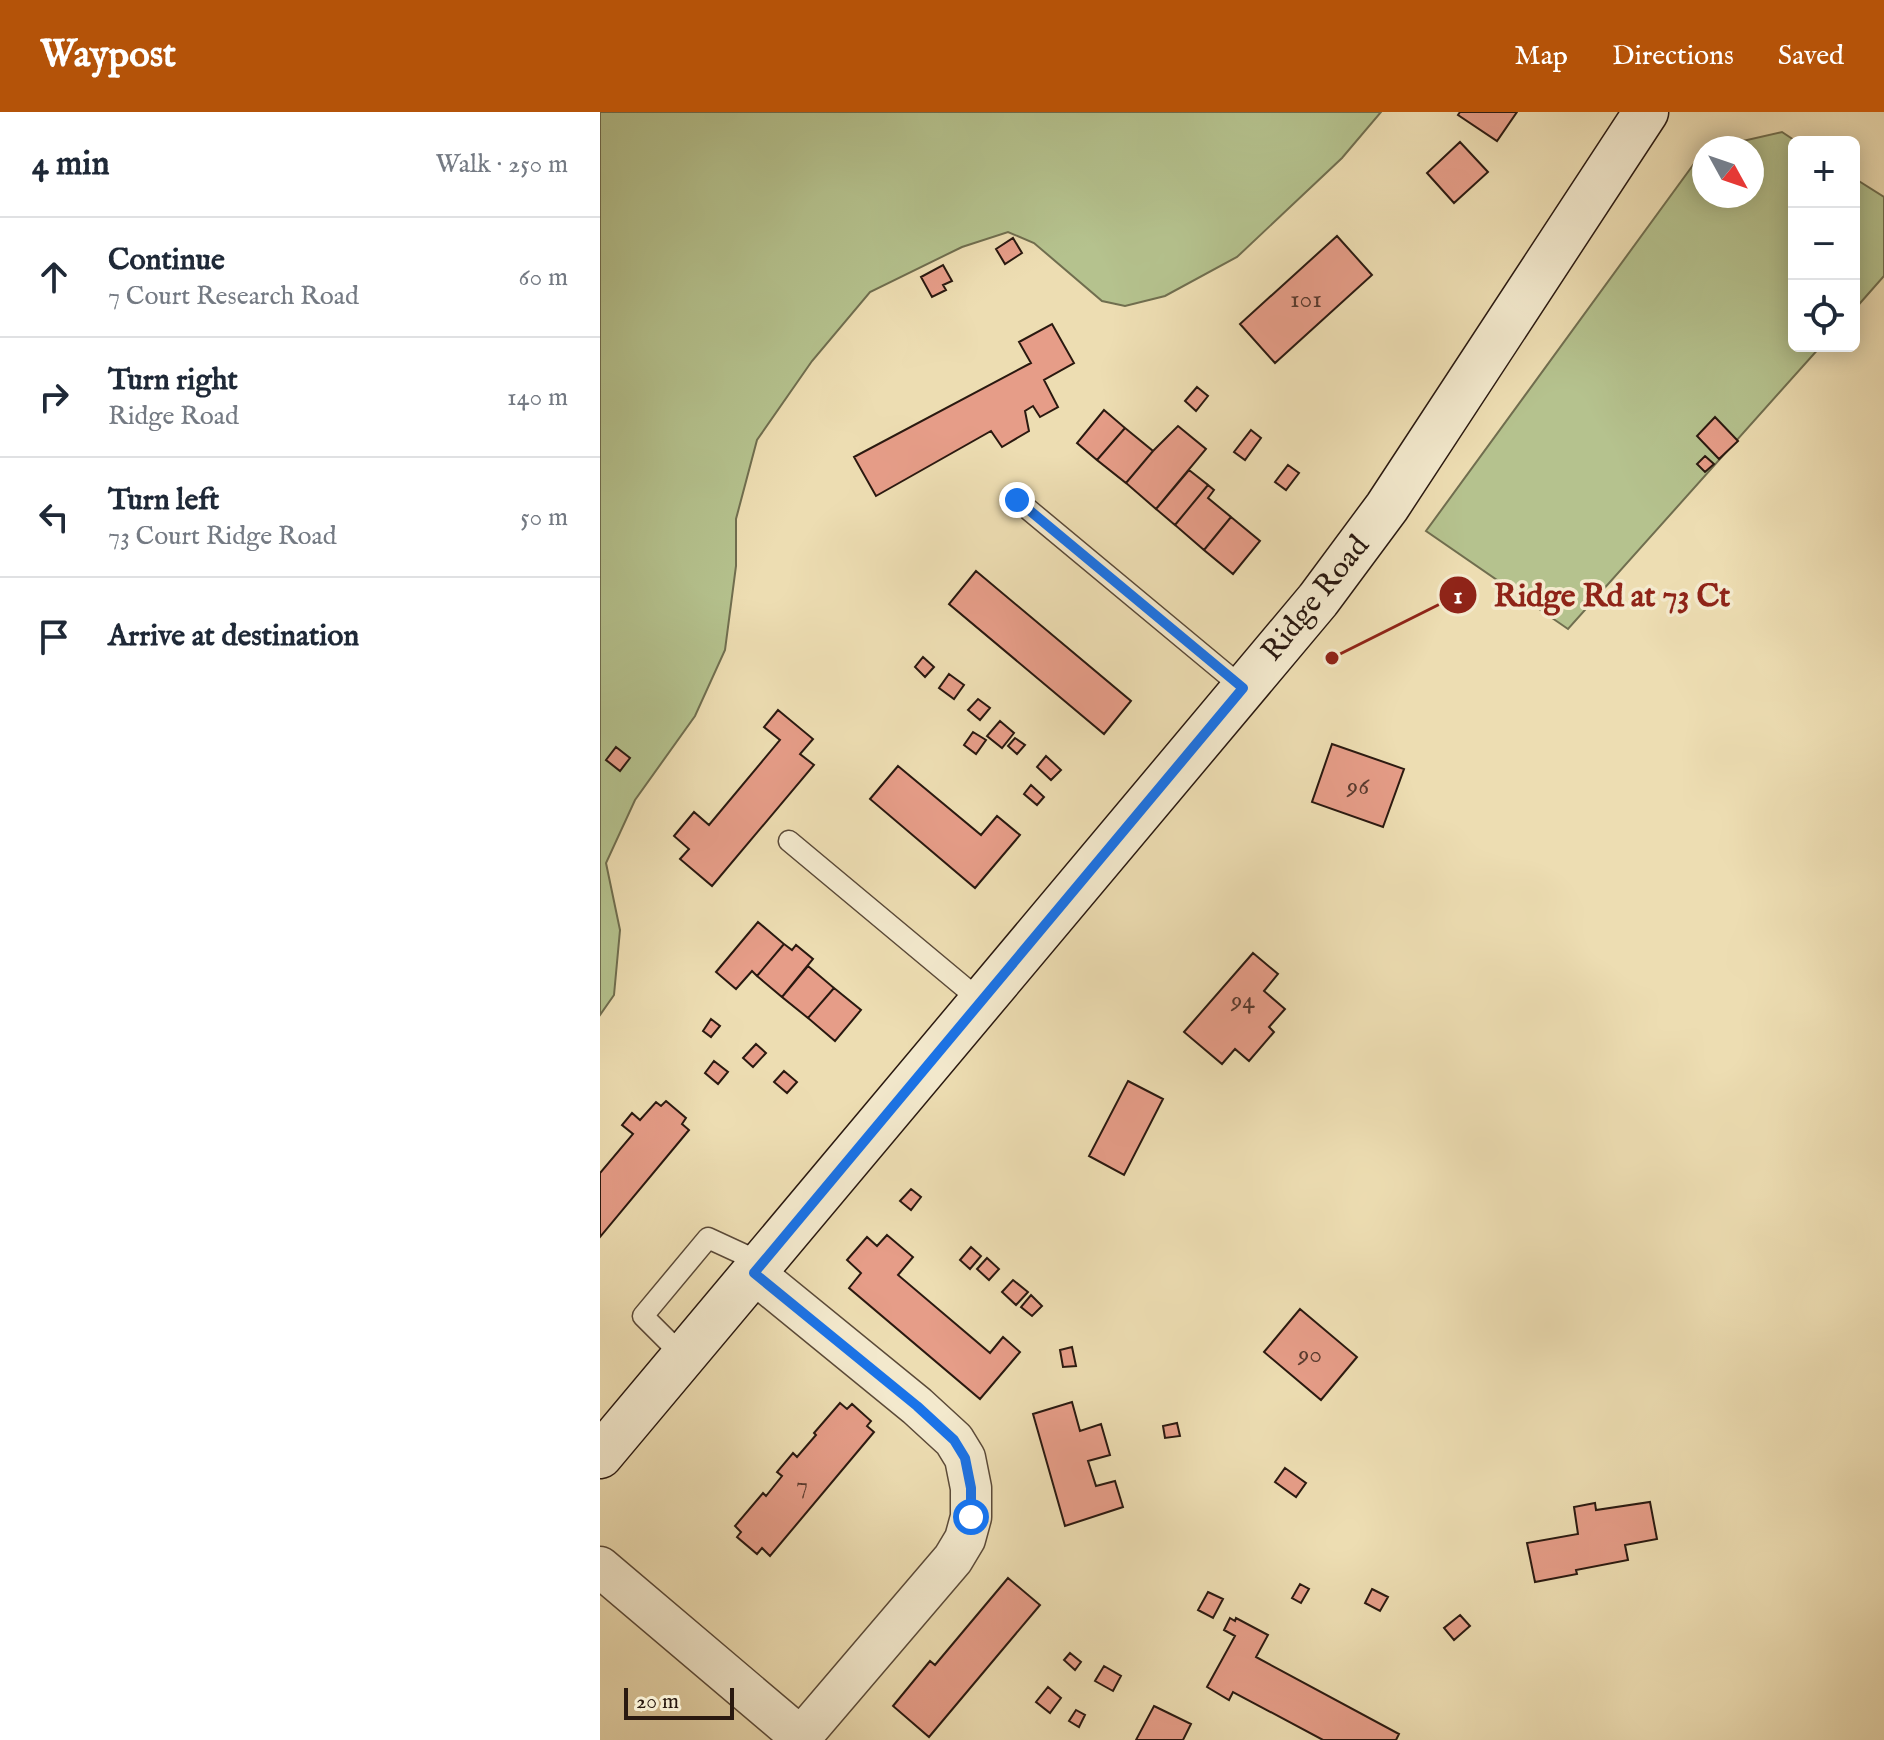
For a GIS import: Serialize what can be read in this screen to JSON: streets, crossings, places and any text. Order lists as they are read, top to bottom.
{
  "streets": {
    "street": ["Ridge Road"]
  },
  "places": ["Ridge Rd at 73 Ct"],
  "house_numbers": [
    "101",
    "96",
    "94",
    "90",
    "7"
  ],
  "scale_bar": "20 m",
  "north": "bottom right",
  "page": {
    "header": "Waypost",
    "nav": ["Map", "Directions", "Saved"],
    "heading": ["4 min", "Walk · 250 m"],
    "map_buttons": ["+", "−"],
    "list": [
      ["Continue", "7 Court Research Road", "60 m"],
      ["Turn right", "Ridge Road", "140 m"],
      ["Turn left", "73 Court Ridge Road", "50 m"],
      "Arrive at destination"
    ],
    "scale": "20 m"
  }
}
